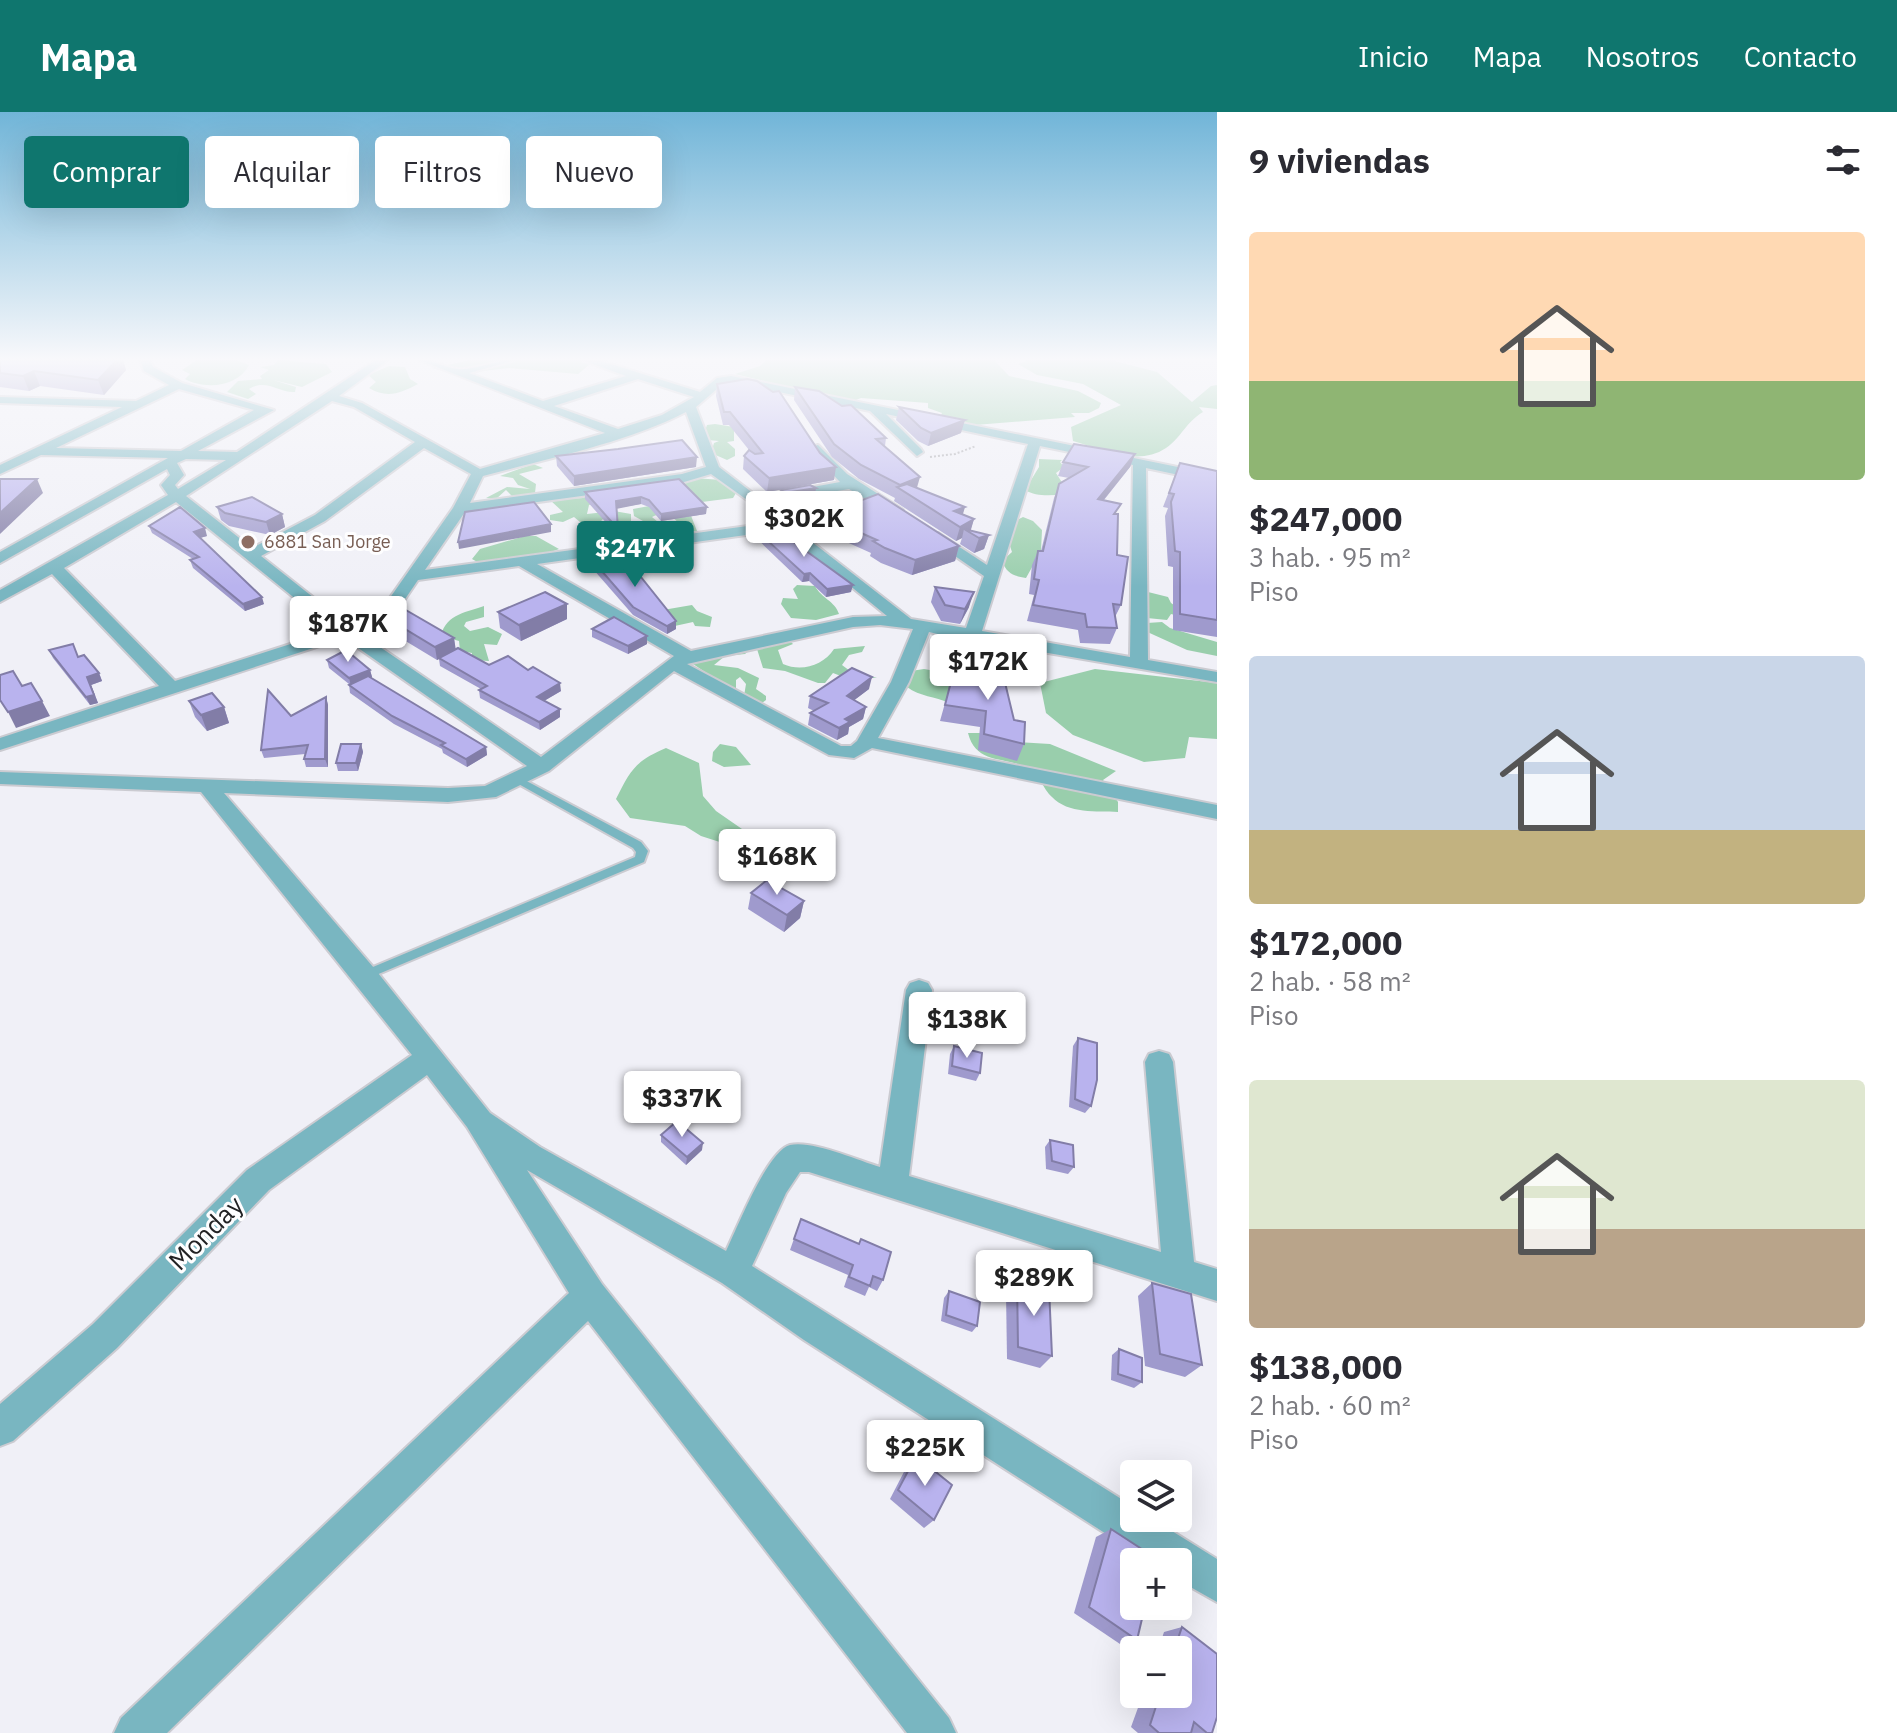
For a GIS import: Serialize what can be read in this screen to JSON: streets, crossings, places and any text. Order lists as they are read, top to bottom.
{
  "streets": {
    "street": ["Monday"]
  },
  "places": ["6881 San Jorge"],
  "page": {
    "header": "Mapa",
    "nav": [
      "Inicio",
      "Mapa",
      "Nosotros",
      "Contacto"
    ],
    "heading": "9 viviendas",
    "chip": [
      "Comprar",
      "Alquilar",
      "Filtros",
      "Nuevo"
    ],
    "list": [
      {
        "name": "$247,000",
        "note": "3 hab. · 95 m² · Piso"
      },
      {
        "name": "$172,000",
        "note": "2 hab. · 58 m² · Piso"
      },
      {
        "name": "$138,000",
        "note": "2 hab. · 60 m² · Piso"
      }
    ],
    "price": [
      "$302K",
      "$247K",
      "$187K",
      "$172K",
      "$168K",
      "$138K",
      "$337K",
      "$289K",
      "$225K"
    ],
    "map_buttons": ["+", "−"]
  }
}
